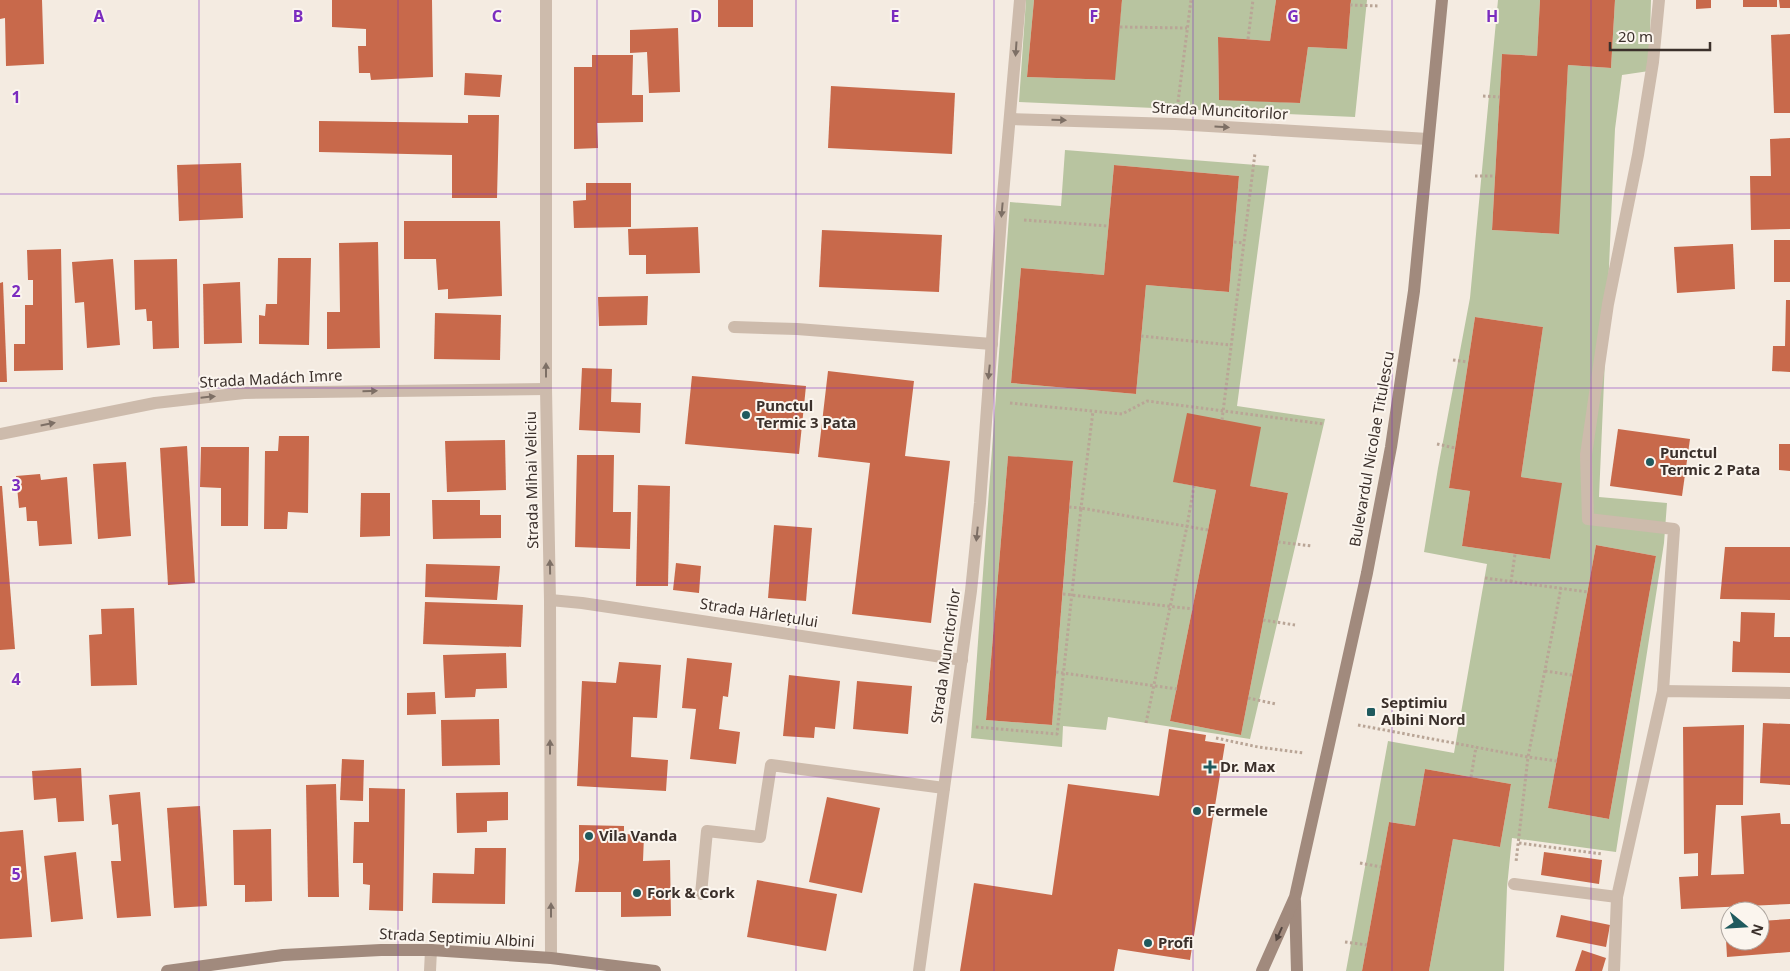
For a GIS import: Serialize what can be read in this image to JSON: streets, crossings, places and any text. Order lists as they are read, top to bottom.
{
  "streets": {
    "main road": ["Bulevardul Nicolae Titulescu", "Strada Septimiu Albini"],
    "street": [
      "Strada Muncitorilor",
      "Strada Madách Imre",
      "Strada Mihai Veliciu",
      "Strada Hârlețului"
    ]
  },
  "crossings": [
    ["Strada Muncitorilor", "Bulevardul Nicolae Titulescu"],
    ["Strada Muncitorilor", "Strada Hârlețului"],
    ["Strada Madách Imre", "Strada Mihai Veliciu"],
    ["Strada Mihai Veliciu", "Strada Hârlețului"],
    ["Strada Mihai Veliciu", "Strada Septimiu Albini"]
  ],
  "one_way": ["Strada Madách Imre", "Strada Mihai Veliciu"],
  "places": {
    "other": [
      "Punctul Termic 3 Pata",
      "Punctul Termic 2 Pata",
      "Fermele",
      "Vila Vanda",
      "Fork & Cork",
      "Profi"
    ],
    "transit": ["Septimiu Albini Nord"],
    "health": ["Dr. Max"]
  },
  "scale_bar": "20 m",
  "north": "right",
  "grid": {
    "columns": [
      "A",
      "B",
      "C",
      "D",
      "E",
      "F",
      "G",
      "H"
    ],
    "rows": [
      "1",
      "2",
      "3",
      "4",
      "5"
    ]
  }
}
